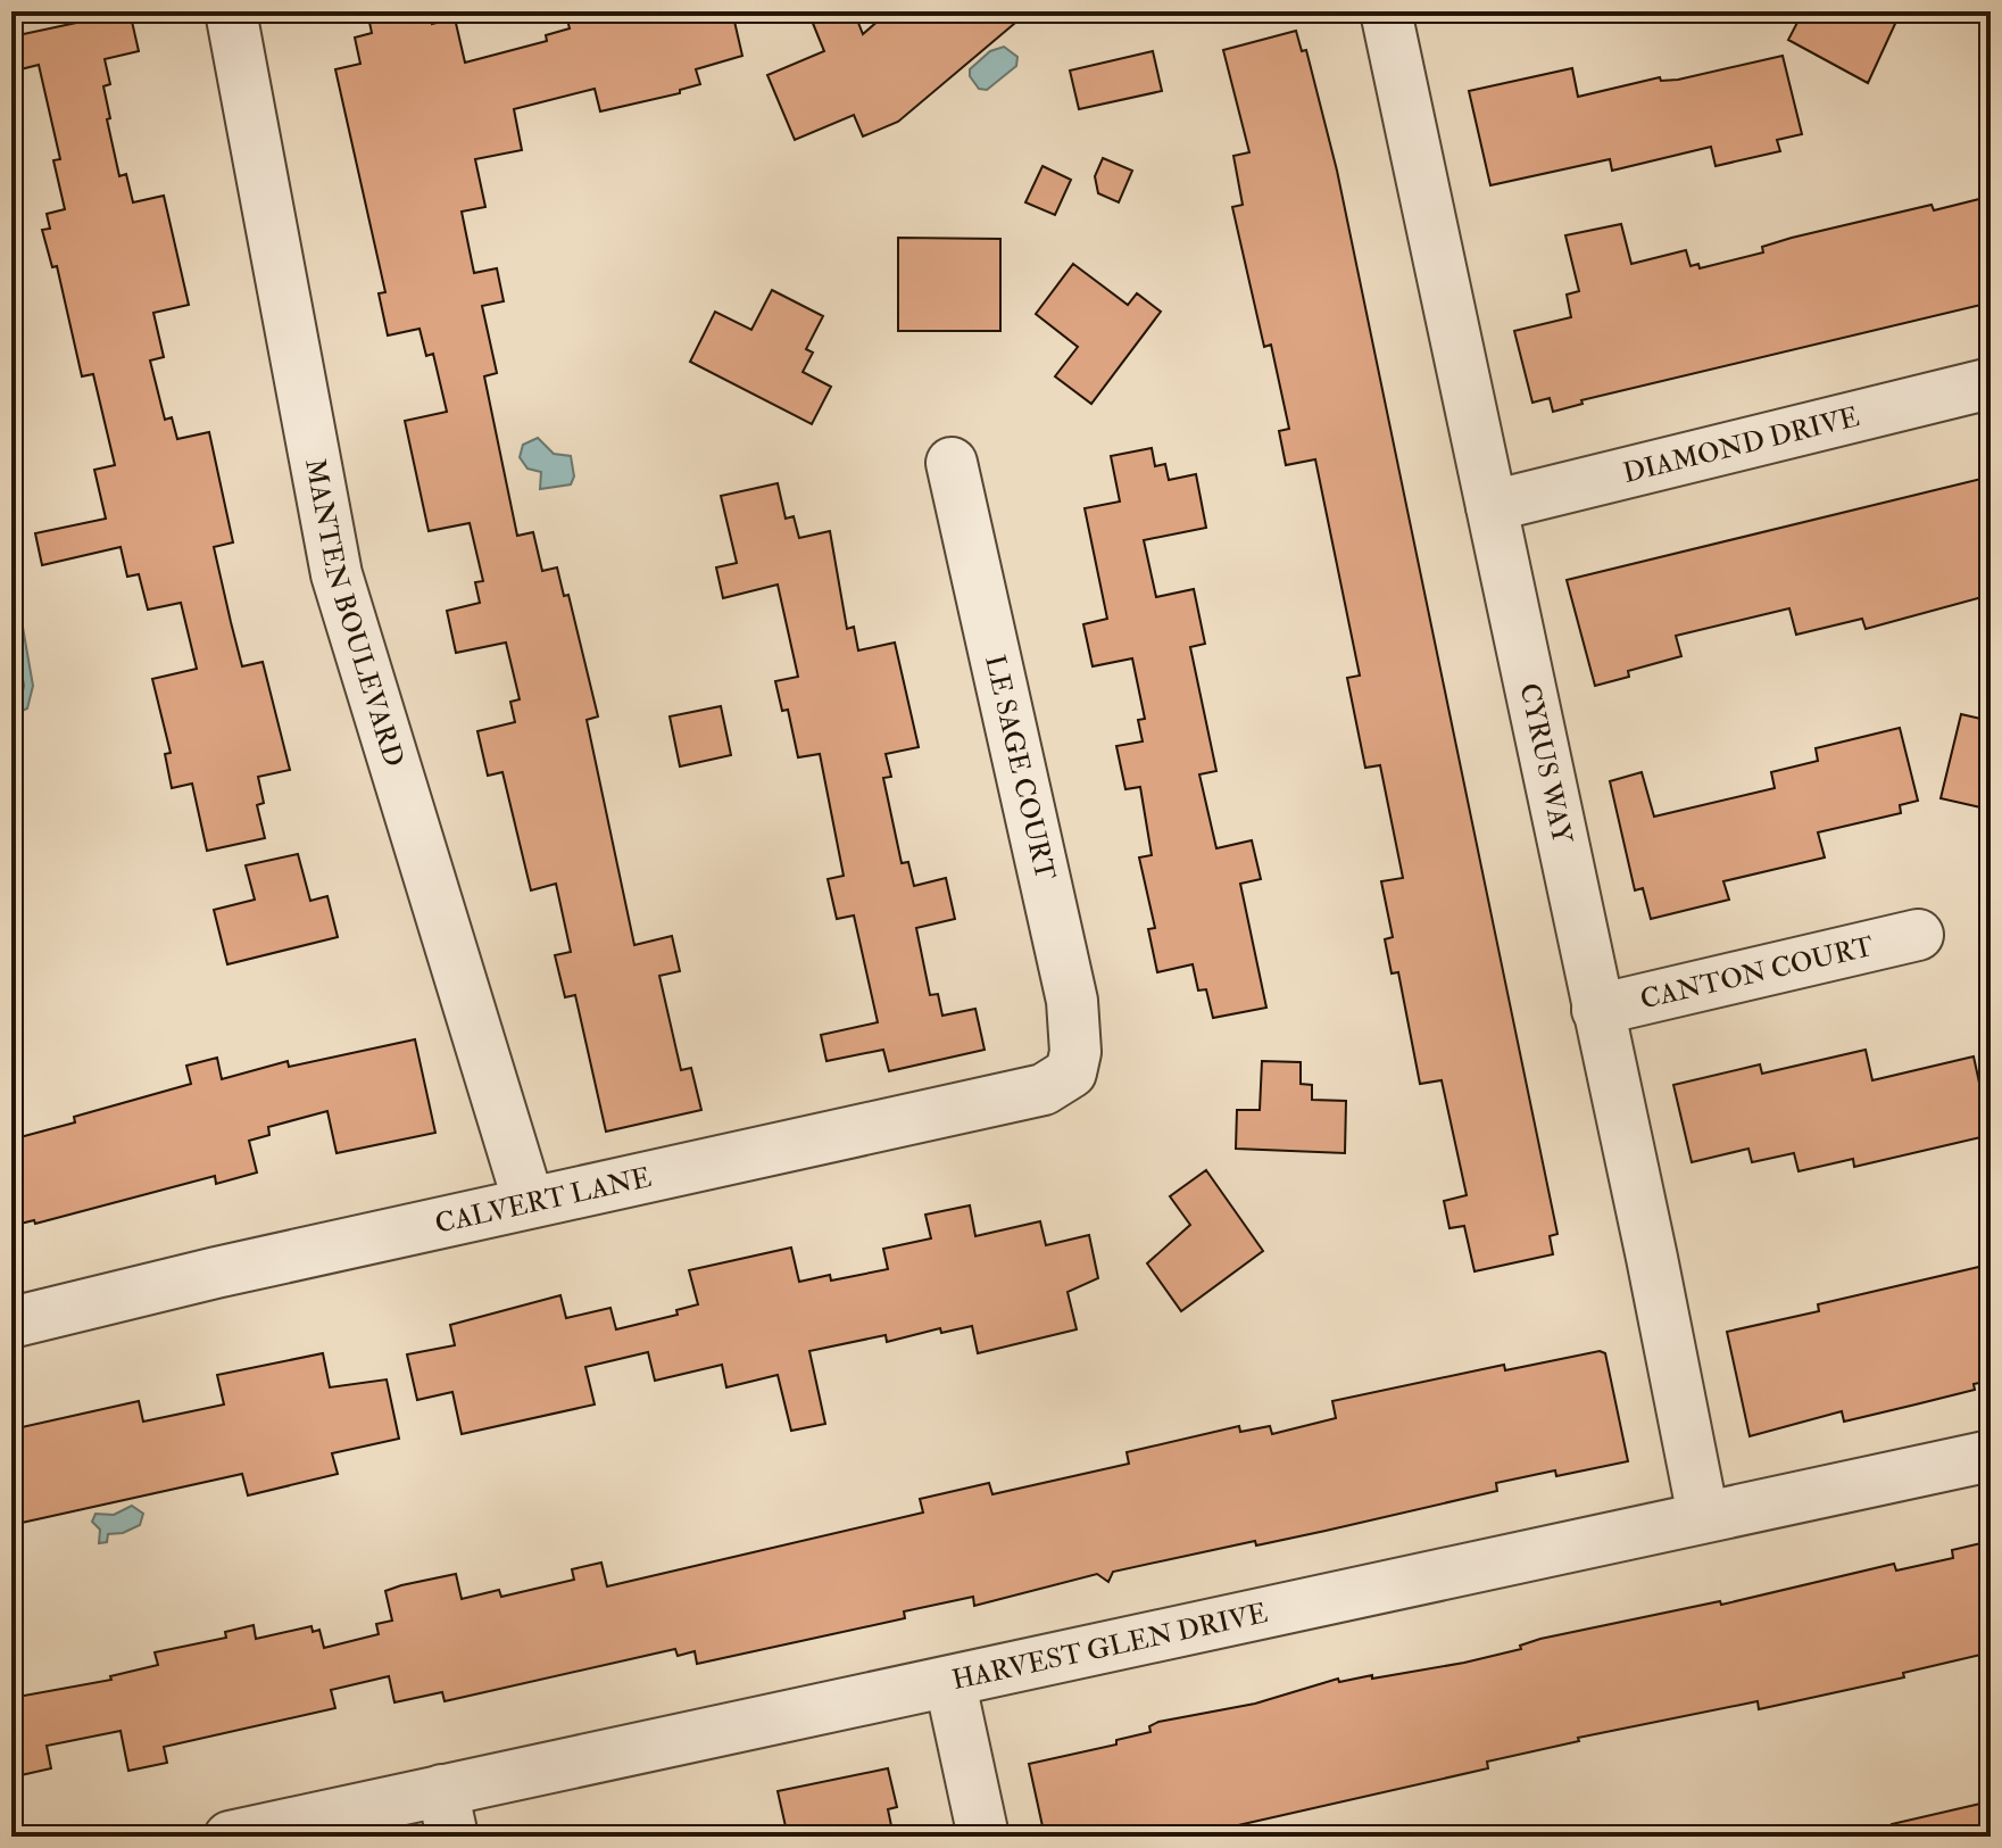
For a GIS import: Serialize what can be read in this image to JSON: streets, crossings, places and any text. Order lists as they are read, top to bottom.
{
  "streets": {
    "street": [
      "DIAMOND DRIVE",
      "MANTEN BOULEVARD",
      "CYRUS WAY",
      "LE SAGE COURT",
      "CANTON COURT",
      "CALVERT LANE",
      "HARVEST GLEN DRIVE"
    ]
  },
  "crossings": [
    ["DIAMOND DRIVE", "CYRUS WAY"],
    ["MANTEN BOULEVARD", "CALVERT LANE"],
    ["CYRUS WAY", "CANTON COURT"],
    ["CYRUS WAY", "HARVEST GLEN DRIVE"],
    ["LE SAGE COURT", "CALVERT LANE"]
  ]
}
